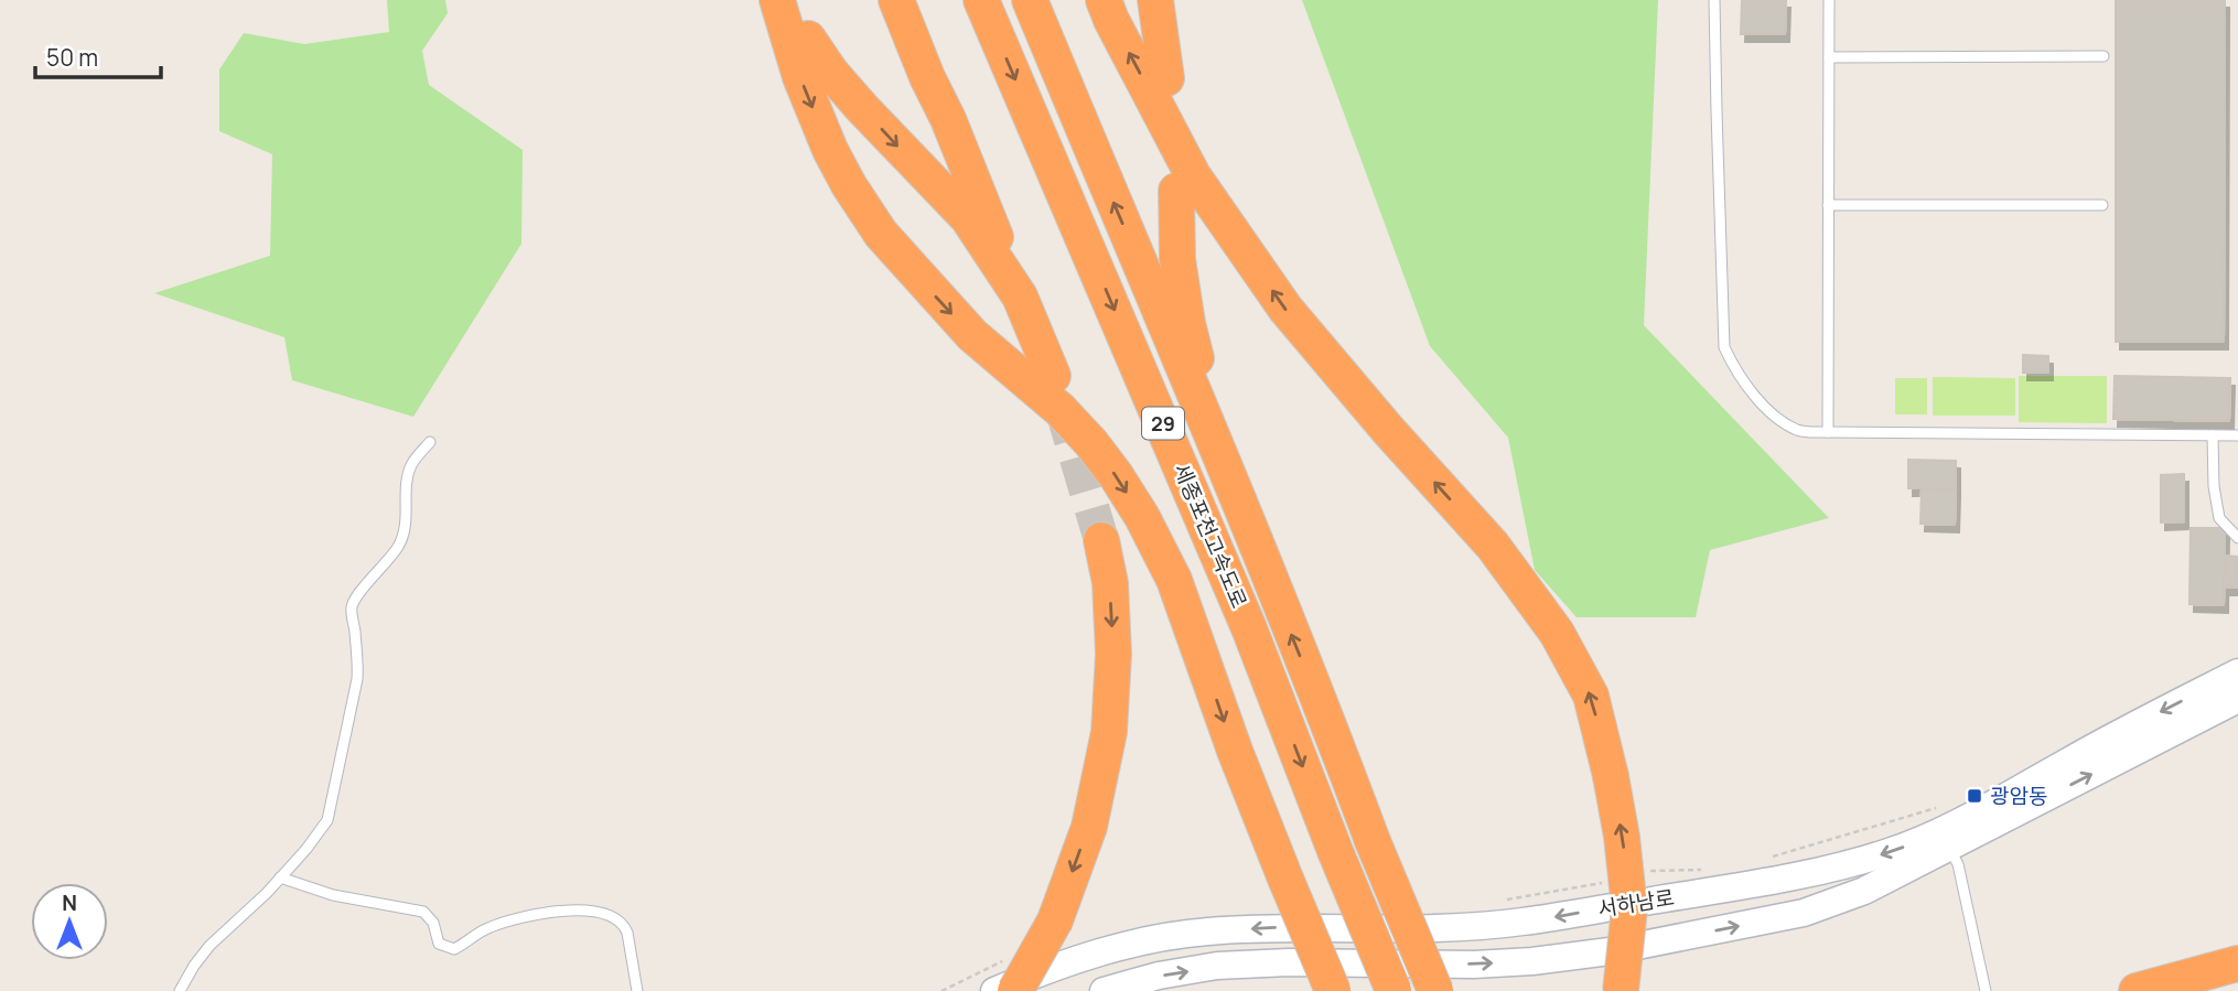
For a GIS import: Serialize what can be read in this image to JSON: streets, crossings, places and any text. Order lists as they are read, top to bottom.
{
  "streets": {
    "highway": ["29", "세종포천고속도로"],
    "main road": ["서하남로"]
  },
  "places": {
    "transit": ["광암동"]
  },
  "scale_bar": "50 m",
  "north": "top"
}
